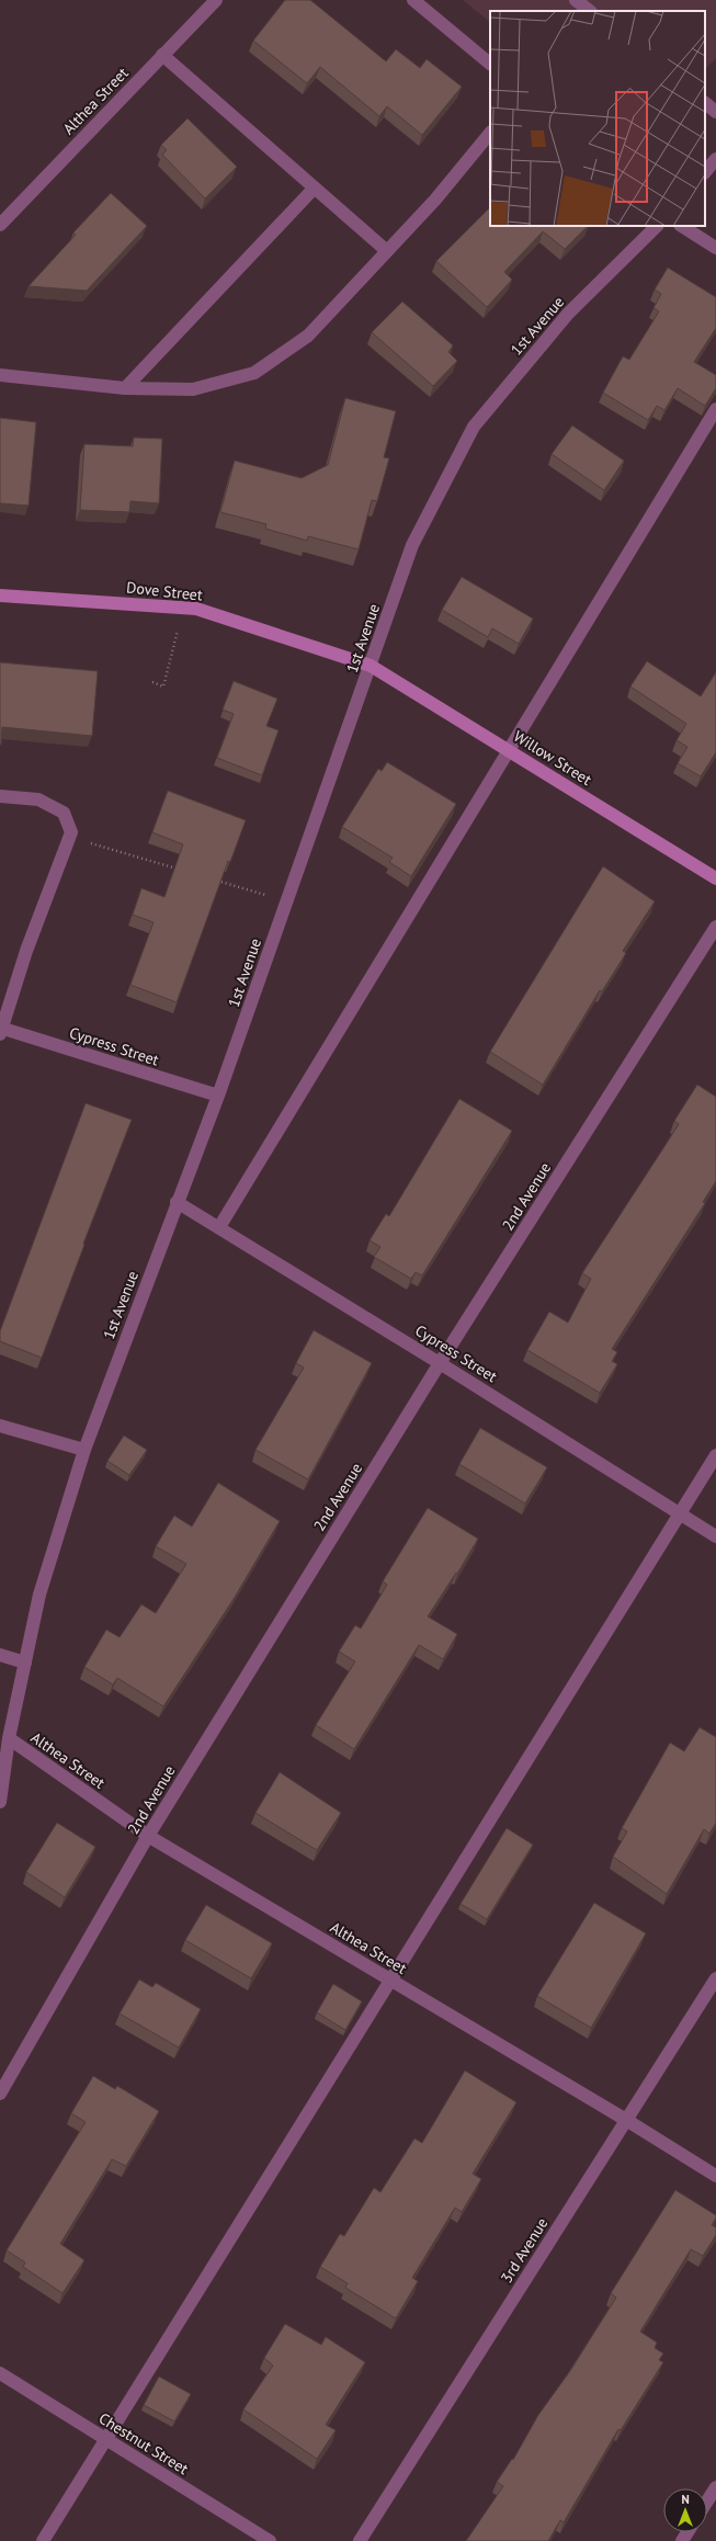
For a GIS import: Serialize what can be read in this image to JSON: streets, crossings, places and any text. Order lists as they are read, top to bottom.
{
  "streets": {
    "street": [
      "Althea Street",
      "1st Avenue",
      "Dove Street",
      "Willow Street",
      "Cypress Street",
      "2nd Avenue",
      "3rd Avenue",
      "Chestnut Street"
    ]
  },
  "crossings": [
    ["Althea Street", "1st Avenue"],
    ["Althea Street", "2nd Avenue"],
    ["Althea Street", "3rd Avenue"],
    ["1st Avenue", "Dove Street"],
    ["1st Avenue", "Willow Street"],
    ["1st Avenue", "Cypress Street"],
    ["Dove Street", "Willow Street"],
    ["Cypress Street", "2nd Avenue"]
  ],
  "north": "top"
}
